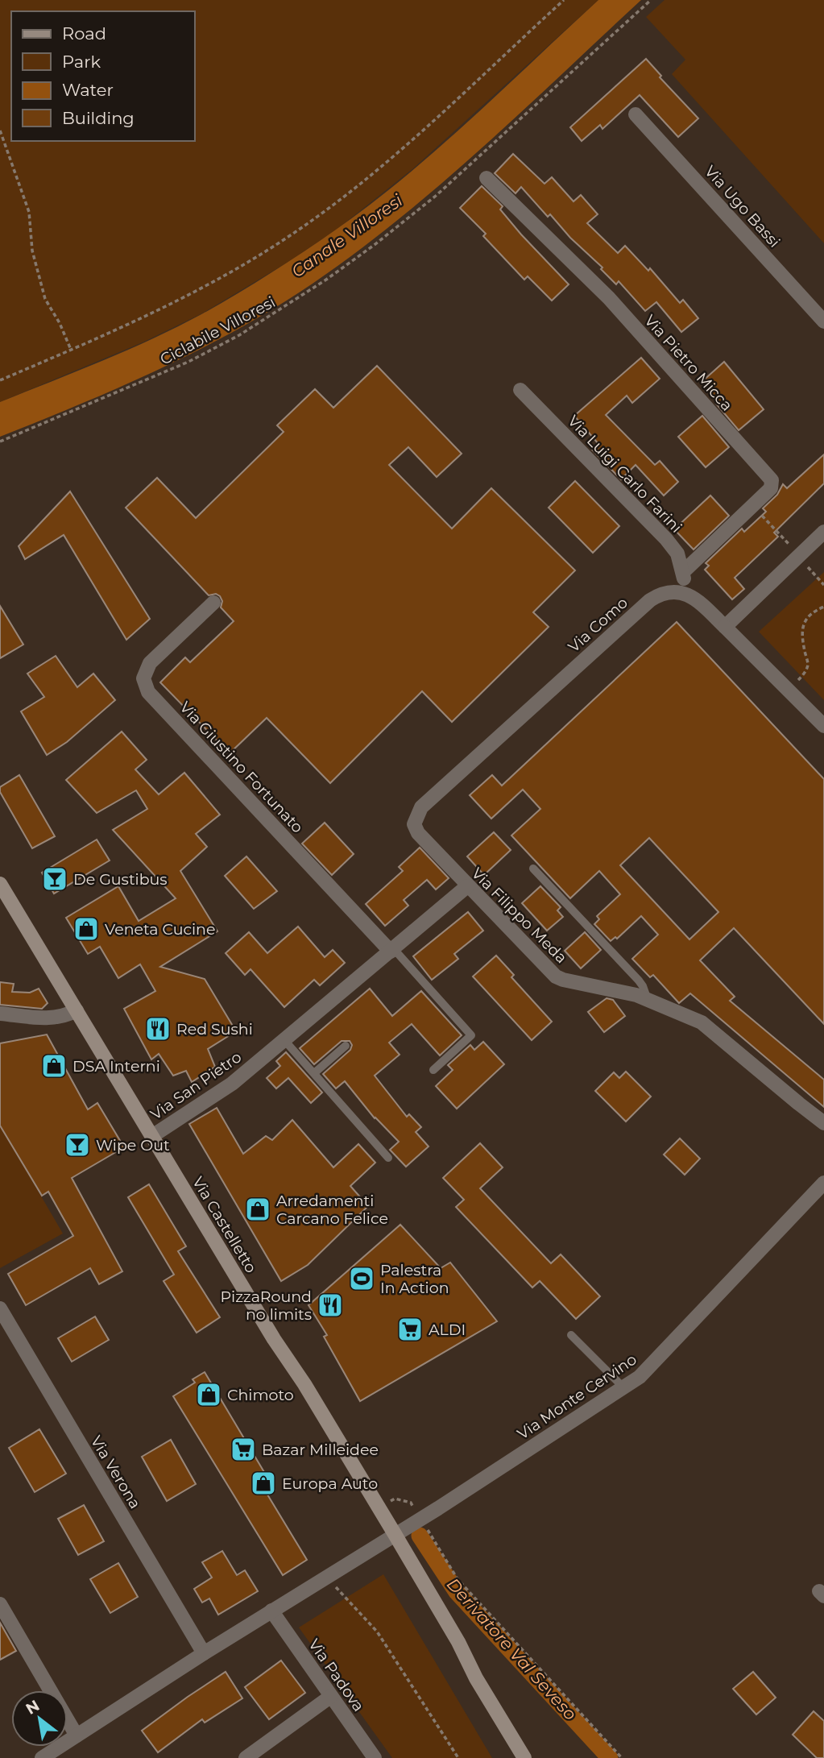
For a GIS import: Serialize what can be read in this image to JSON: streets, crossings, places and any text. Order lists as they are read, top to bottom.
{
  "streets": {
    "main road": ["Via Castelletto"],
    "street": [
      "Via Ugo Bassi",
      "Via Pietro Micca",
      "Via Luigi Carlo Farini",
      "Via Como",
      "Via Giustino Fortunato",
      "Via Filippo Meda",
      "Via San Pietro",
      "Via Monte Cervino",
      "Via Verona",
      "Via Padova"
    ],
    "path": ["Ciclabile Villoresi"]
  },
  "crossings": [
    ["Via Pietro Micca", "Via Luigi Carlo Farini"],
    ["Via Luigi Carlo Farini", "Via Como"],
    ["Via Como", "Via Filippo Meda"],
    ["Via Giustino Fortunato", "Via San Pietro"],
    ["Via Filippo Meda", "Via San Pietro"],
    ["Via San Pietro", "Via Castelletto"],
    ["Via Castelletto", "Via Monte Cervino"],
    ["Via Monte Cervino", "Via Verona"],
    ["Via Monte Cervino", "Via Padova"]
  ],
  "water": ["Canale Villoresi", "Derivatore Val Seveso"],
  "places": {
    "bar": ["De Gustibus", "Wipe Out"],
    "shop": [
      "Veneta Cucine",
      "DSA Interni",
      "Arredamenti Carcano Felice",
      "Chimoto",
      "Europa Auto"
    ],
    "restaurant": ["Red Sushi", "PizzaRound no limits"],
    "sports": ["Palestra In Action"],
    "supermarket": ["ALDI", "Bazar Milleidee"]
  },
  "legend": [
    "Road",
    "Park",
    "Water",
    "Building"
  ],
  "north": "top left"
}
